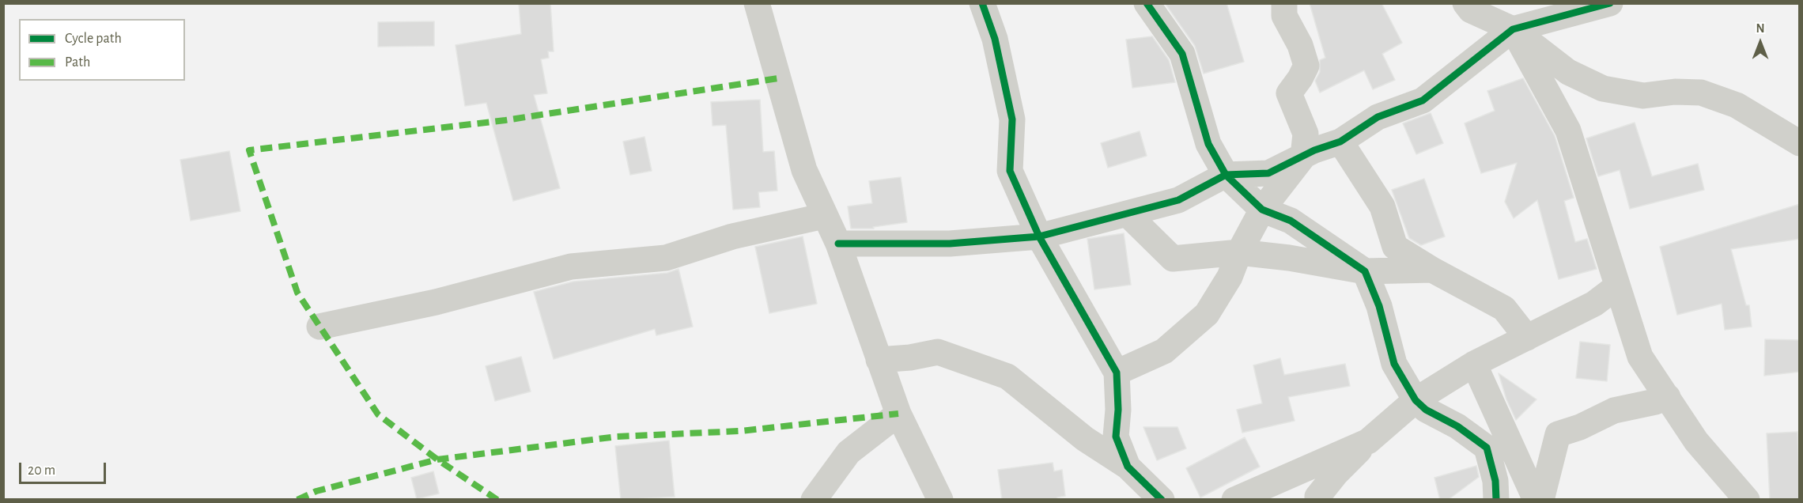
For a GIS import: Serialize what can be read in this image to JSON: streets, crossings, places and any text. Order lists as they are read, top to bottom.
{
  "legend": ["Cycle path", "Path"],
  "scale_bar": "20 m",
  "north": "top"
}
